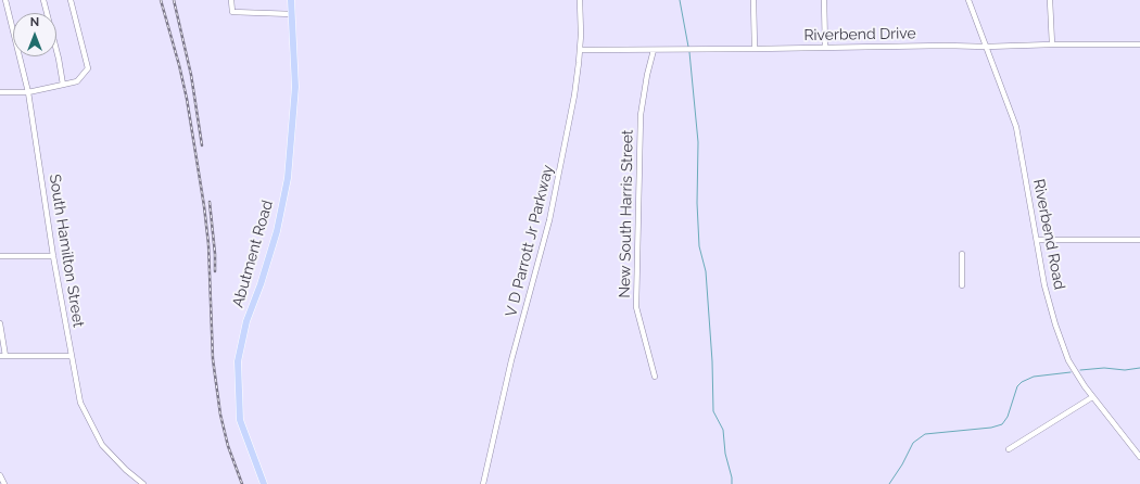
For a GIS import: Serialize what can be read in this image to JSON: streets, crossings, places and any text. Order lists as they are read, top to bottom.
{
  "streets": {
    "main road": ["Abutment Road"],
    "street": [
      "Riverbend Drive",
      "New South Harris Street",
      "Riverbend Road",
      "V D Parrott Jr Parkway",
      "South Hamilton Street"
    ]
  },
  "crossings": [
    ["Riverbend Drive", "New South Harris Street"],
    ["Riverbend Drive", "Riverbend Road"],
    ["Riverbend Drive", "V D Parrott Jr Parkway"]
  ],
  "north": "top"
}
